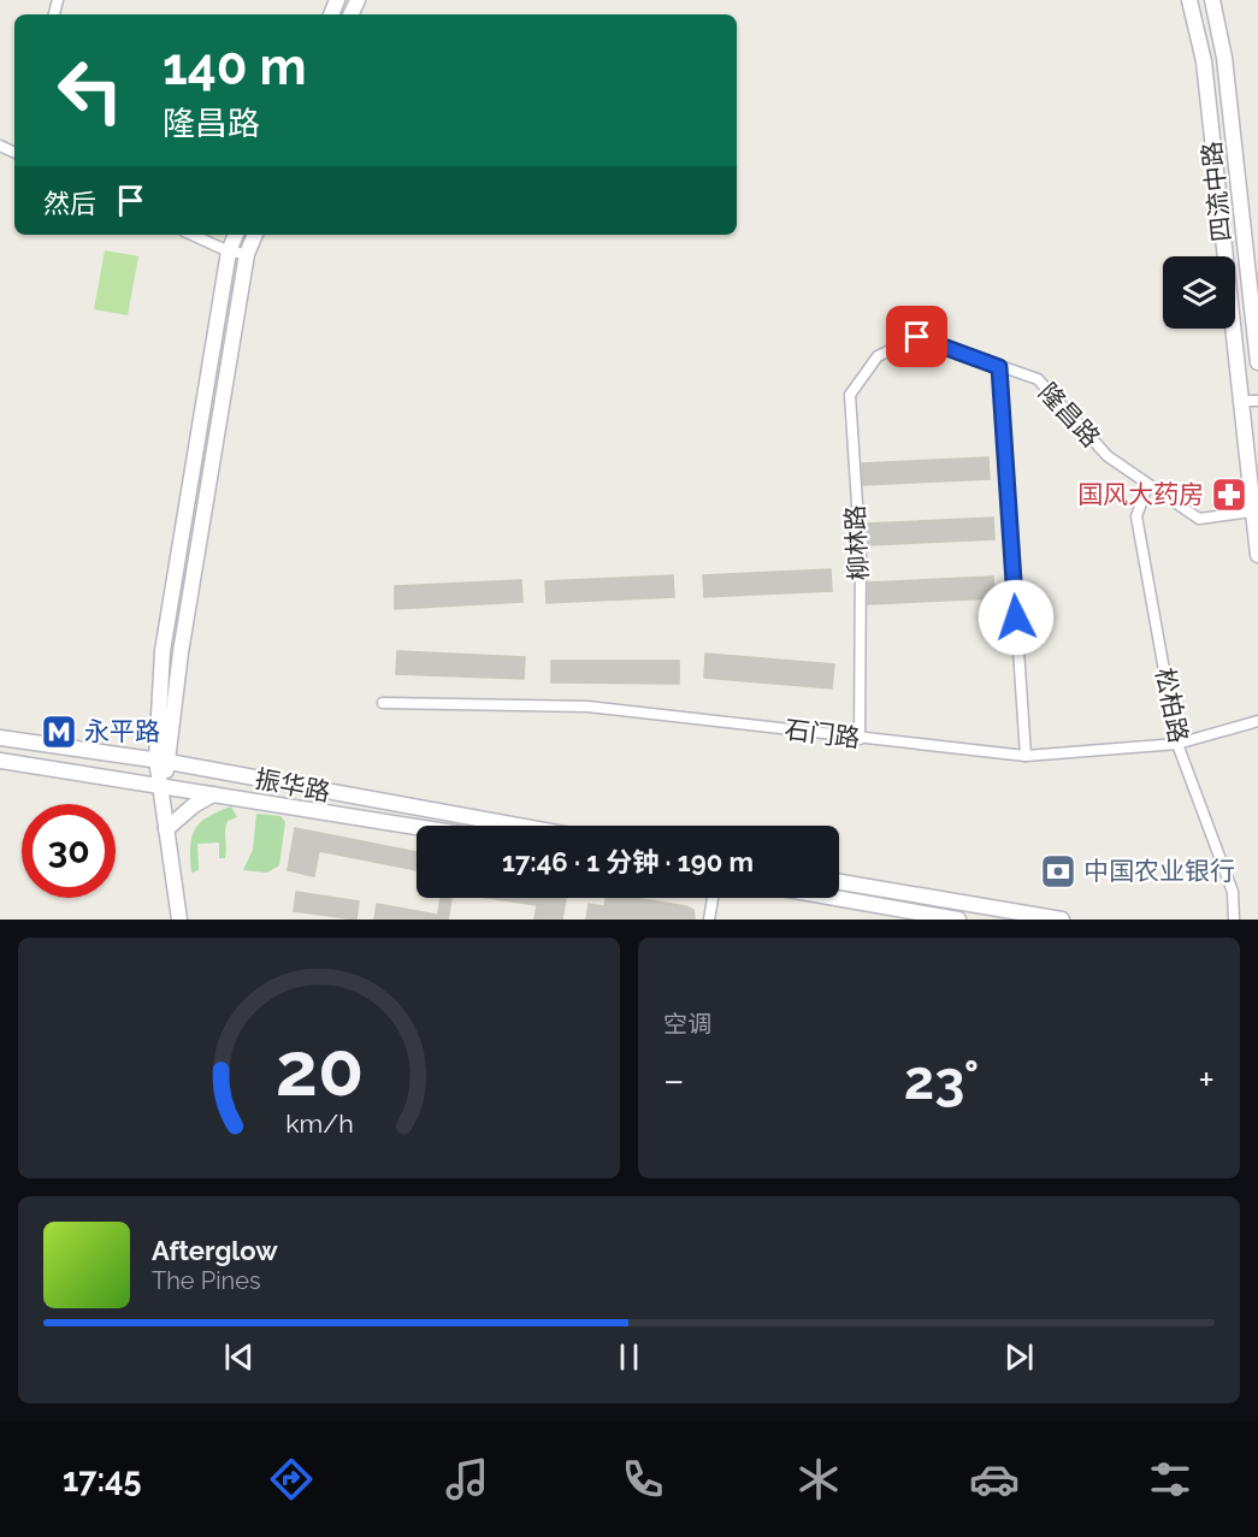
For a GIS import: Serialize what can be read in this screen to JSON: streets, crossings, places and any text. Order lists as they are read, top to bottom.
{
  "streets": {
    "main road": ["四流中路", "振华路"],
    "street": [
      "隆昌路",
      "柳林路",
      "松柏路",
      "石门路"
    ]
  },
  "crossings": [
    ["四流中路", "隆昌路"],
    ["隆昌路", "柳林路"],
    ["隆昌路", "松柏路"],
    ["柳林路", "石门路"],
    ["松柏路", "石门路"]
  ],
  "places": {
    "pharmacy": ["国风大药房"],
    "metro station": ["永平路"],
    "bank": ["中国农业银行"]
  },
  "page": {
    "turn": ["140 m", "隆昌路"],
    "then": "然后",
    "limit": "30",
    "trip": "17:46 · 1 分钟 · 190 m",
    "tile": "空调",
    "heat": ["−", "23°", "+"],
    "song": ["Afterglow", "The Pines"],
    "tabs": "17:45",
    "gauge": ["20", "km/h"]
  }
}
